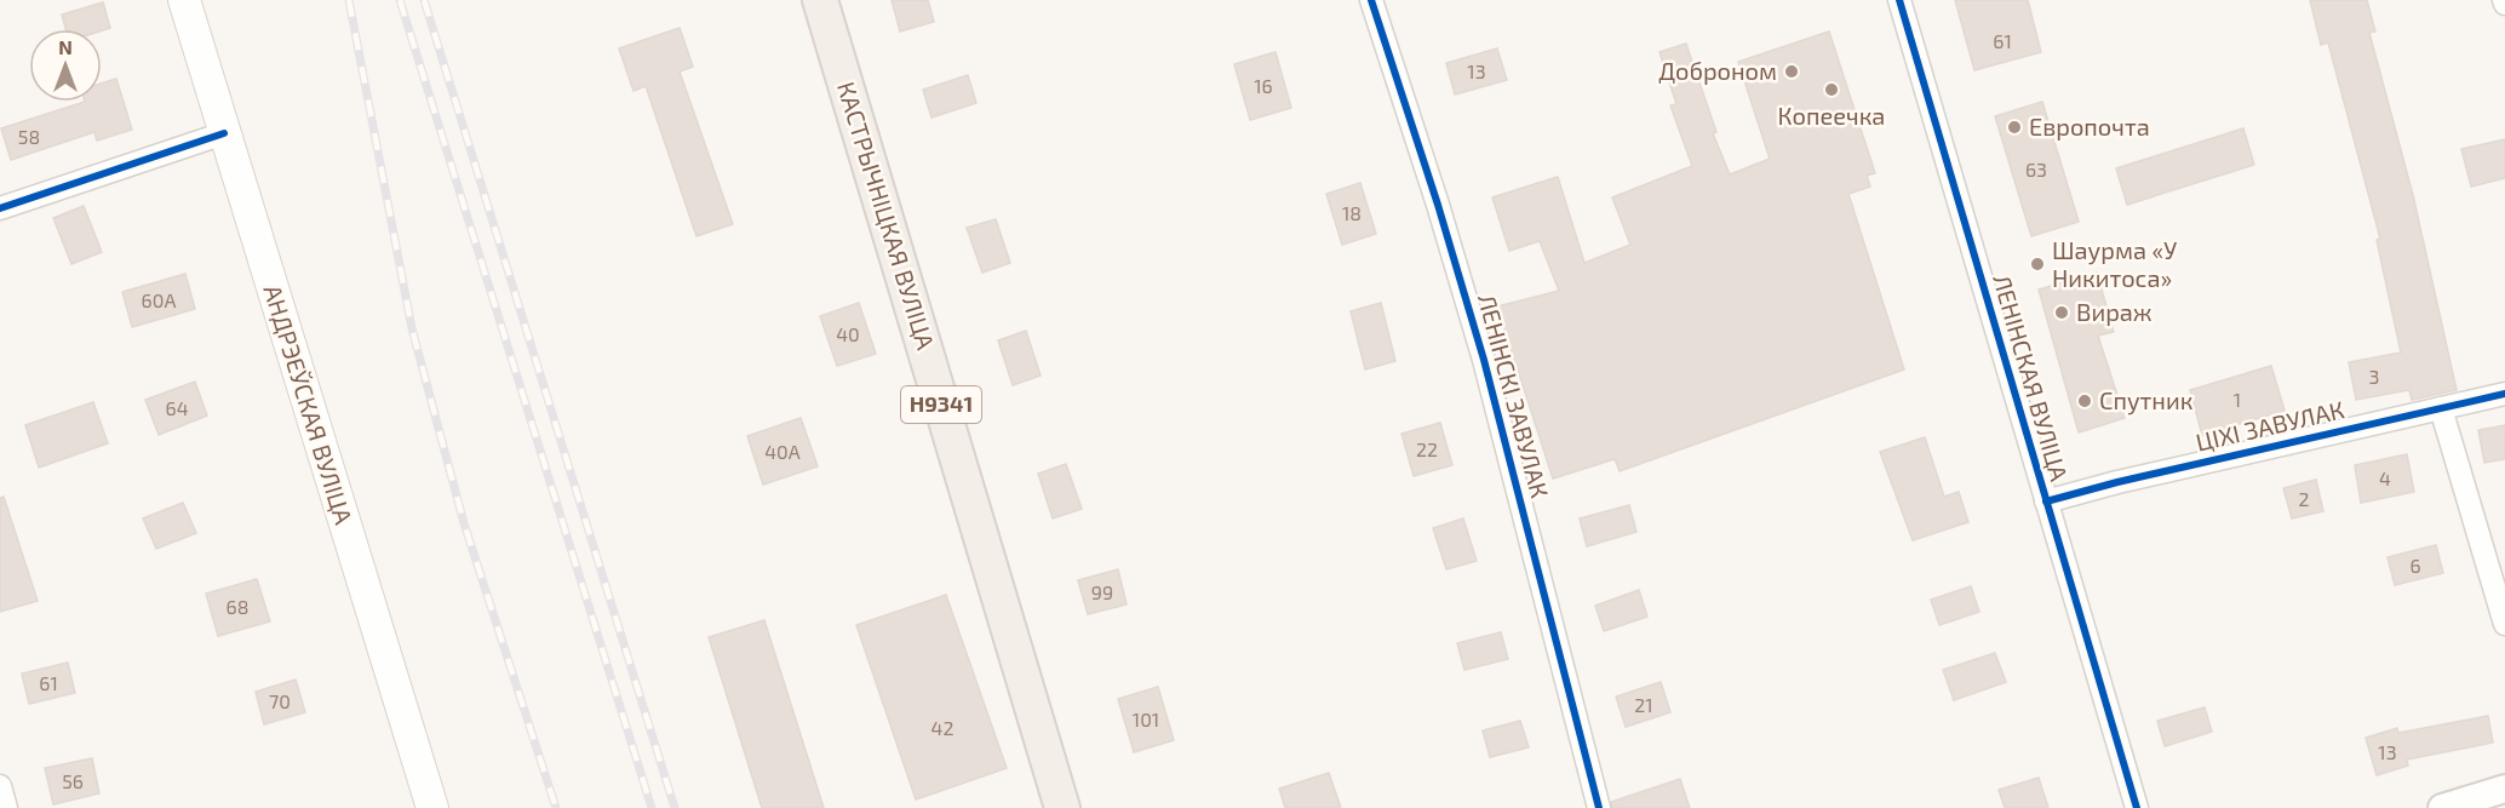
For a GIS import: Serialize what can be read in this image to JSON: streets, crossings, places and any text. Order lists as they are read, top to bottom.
{
  "streets": {
    "main road": ["КАСТРЫЧНІЦКАЯ ВУЛІЦА", "АНДРЭЕЎСКАЯ ВУЛІЦА", "Н9341"],
    "street": ["ЛЕНІНСКАЯ ВУЛІЦА", "ЛЕНІНСКІ ЗАВУЛАК", "ЦІХІ ЗАВУЛАК"]
  },
  "crossings": [
    ["ЛЕНІНСКАЯ ВУЛІЦА", "ЦІХІ ЗАВУЛАК"]
  ],
  "places": [
    "Доброном",
    "Копеечка",
    "Европочта",
    "Шаурма «У Никитоса»",
    "Вираж",
    "Спутник"
  ],
  "house_numbers": [
    "61",
    "13",
    "16",
    "58",
    "63",
    "18",
    "60А",
    "40",
    "3",
    "1",
    "64",
    "22",
    "40А",
    "4",
    "2",
    "6",
    "99",
    "68",
    "61",
    "70",
    "21",
    "101",
    "42",
    "13",
    "56"
  ],
  "north": "top"
}
